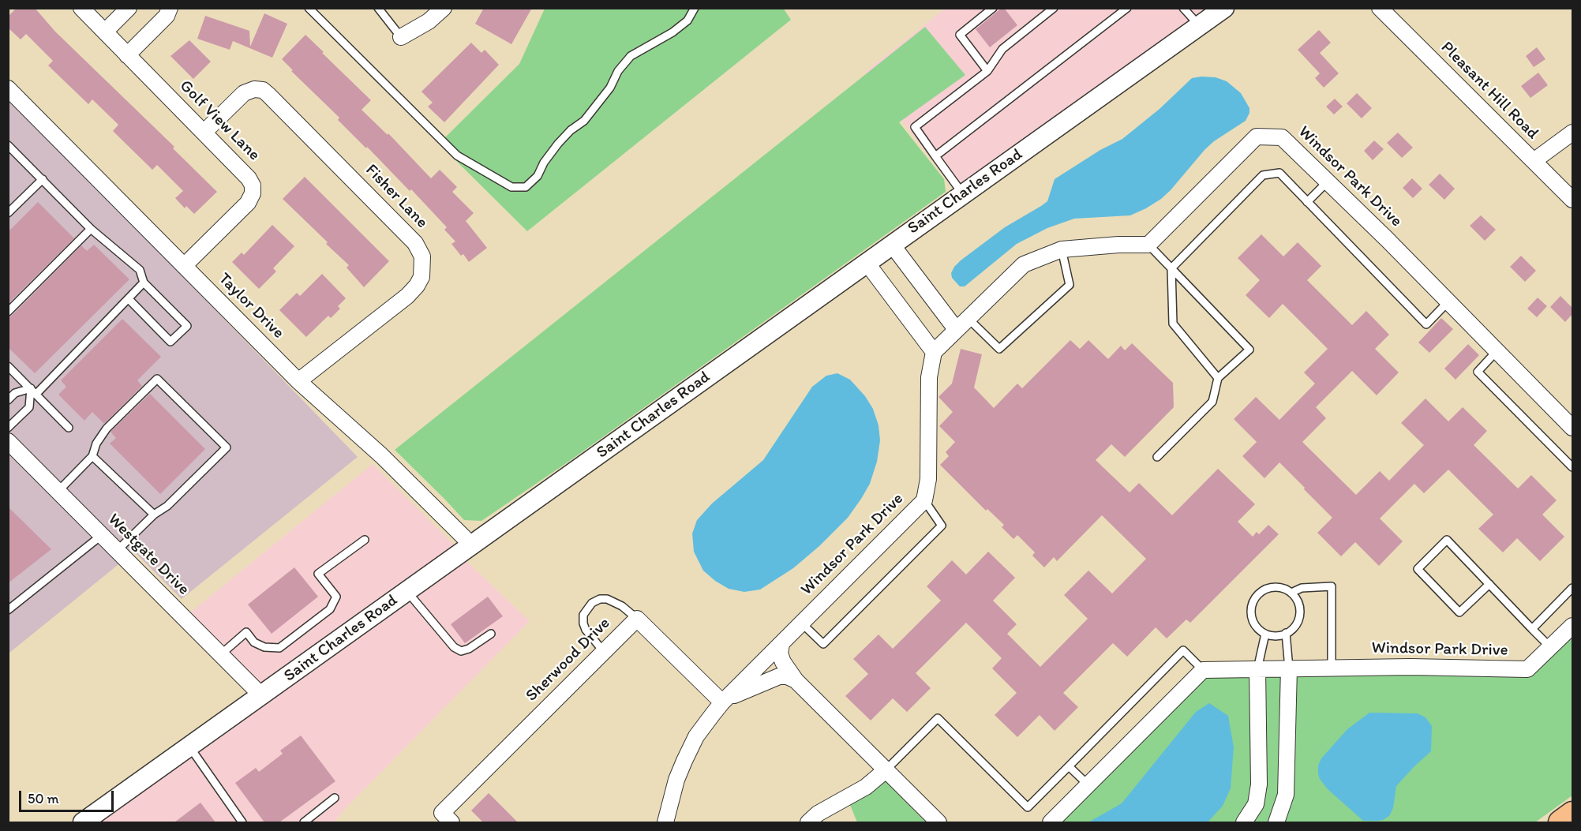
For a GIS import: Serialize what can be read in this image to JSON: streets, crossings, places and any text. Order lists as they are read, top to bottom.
{
  "streets": {
    "street": [
      "Pleasant Hill Road",
      "Golf View Lane",
      "Windsor Park Drive",
      "Saint Charles Road",
      "Fisher Lane",
      "Taylor Drive",
      "Westgate Drive",
      "Sherwood Drive"
    ]
  },
  "crossings": [
    ["Golf View Lane", "Fisher Lane"],
    ["Golf View Lane", "Taylor Drive"],
    ["Windsor Park Drive", "Sherwood Drive"],
    ["Saint Charles Road", "Taylor Drive"],
    ["Saint Charles Road", "Westgate Drive"],
    ["Fisher Lane", "Taylor Drive"]
  ],
  "scale_bar": "50 m"
}
